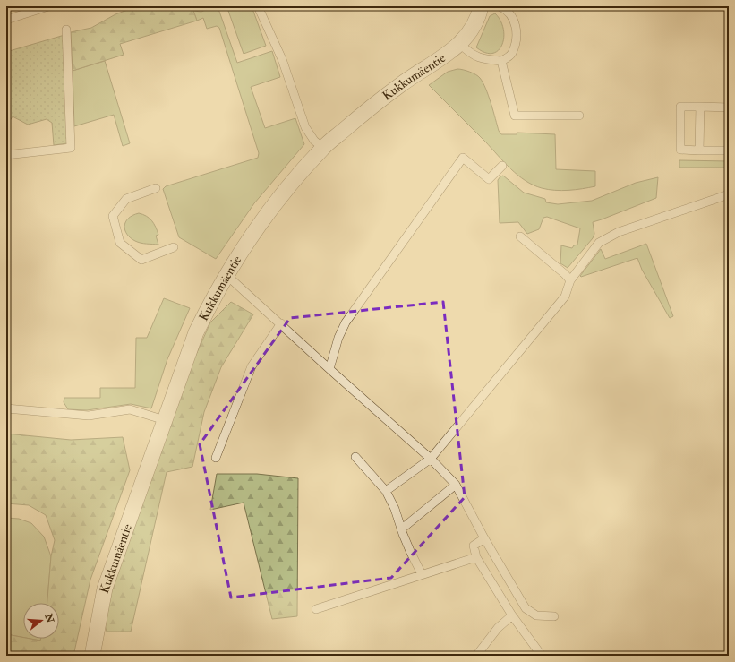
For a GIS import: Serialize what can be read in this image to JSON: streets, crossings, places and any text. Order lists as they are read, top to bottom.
{
  "streets": {
    "street": ["Kukkumäentie"]
  },
  "north": "right"
}
